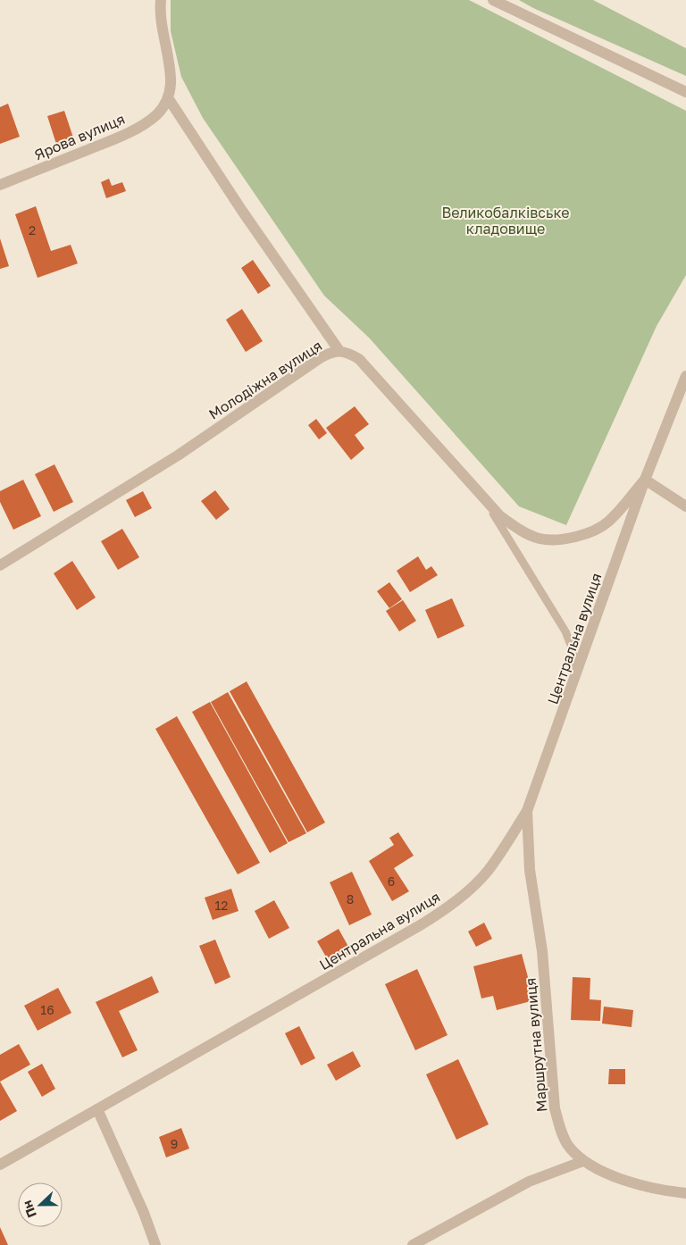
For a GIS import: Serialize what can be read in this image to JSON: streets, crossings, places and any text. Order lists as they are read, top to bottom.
{
  "streets": {
    "street": [
      "Ярова вулиця",
      "Молодіжна вулиця",
      "Центральна вулиця",
      "Маршрутна вулиця"
    ]
  },
  "crossings": [
    ["Молодіжна вулиця", "Центральна вулиця"],
    ["Центральна вулиця", "Маршрутна вулиця"]
  ],
  "parks": ["Великобалківське кладовище"],
  "house_numbers": [
    "2",
    "6",
    "8",
    "12",
    "16",
    "9"
  ],
  "north": "left"
}
